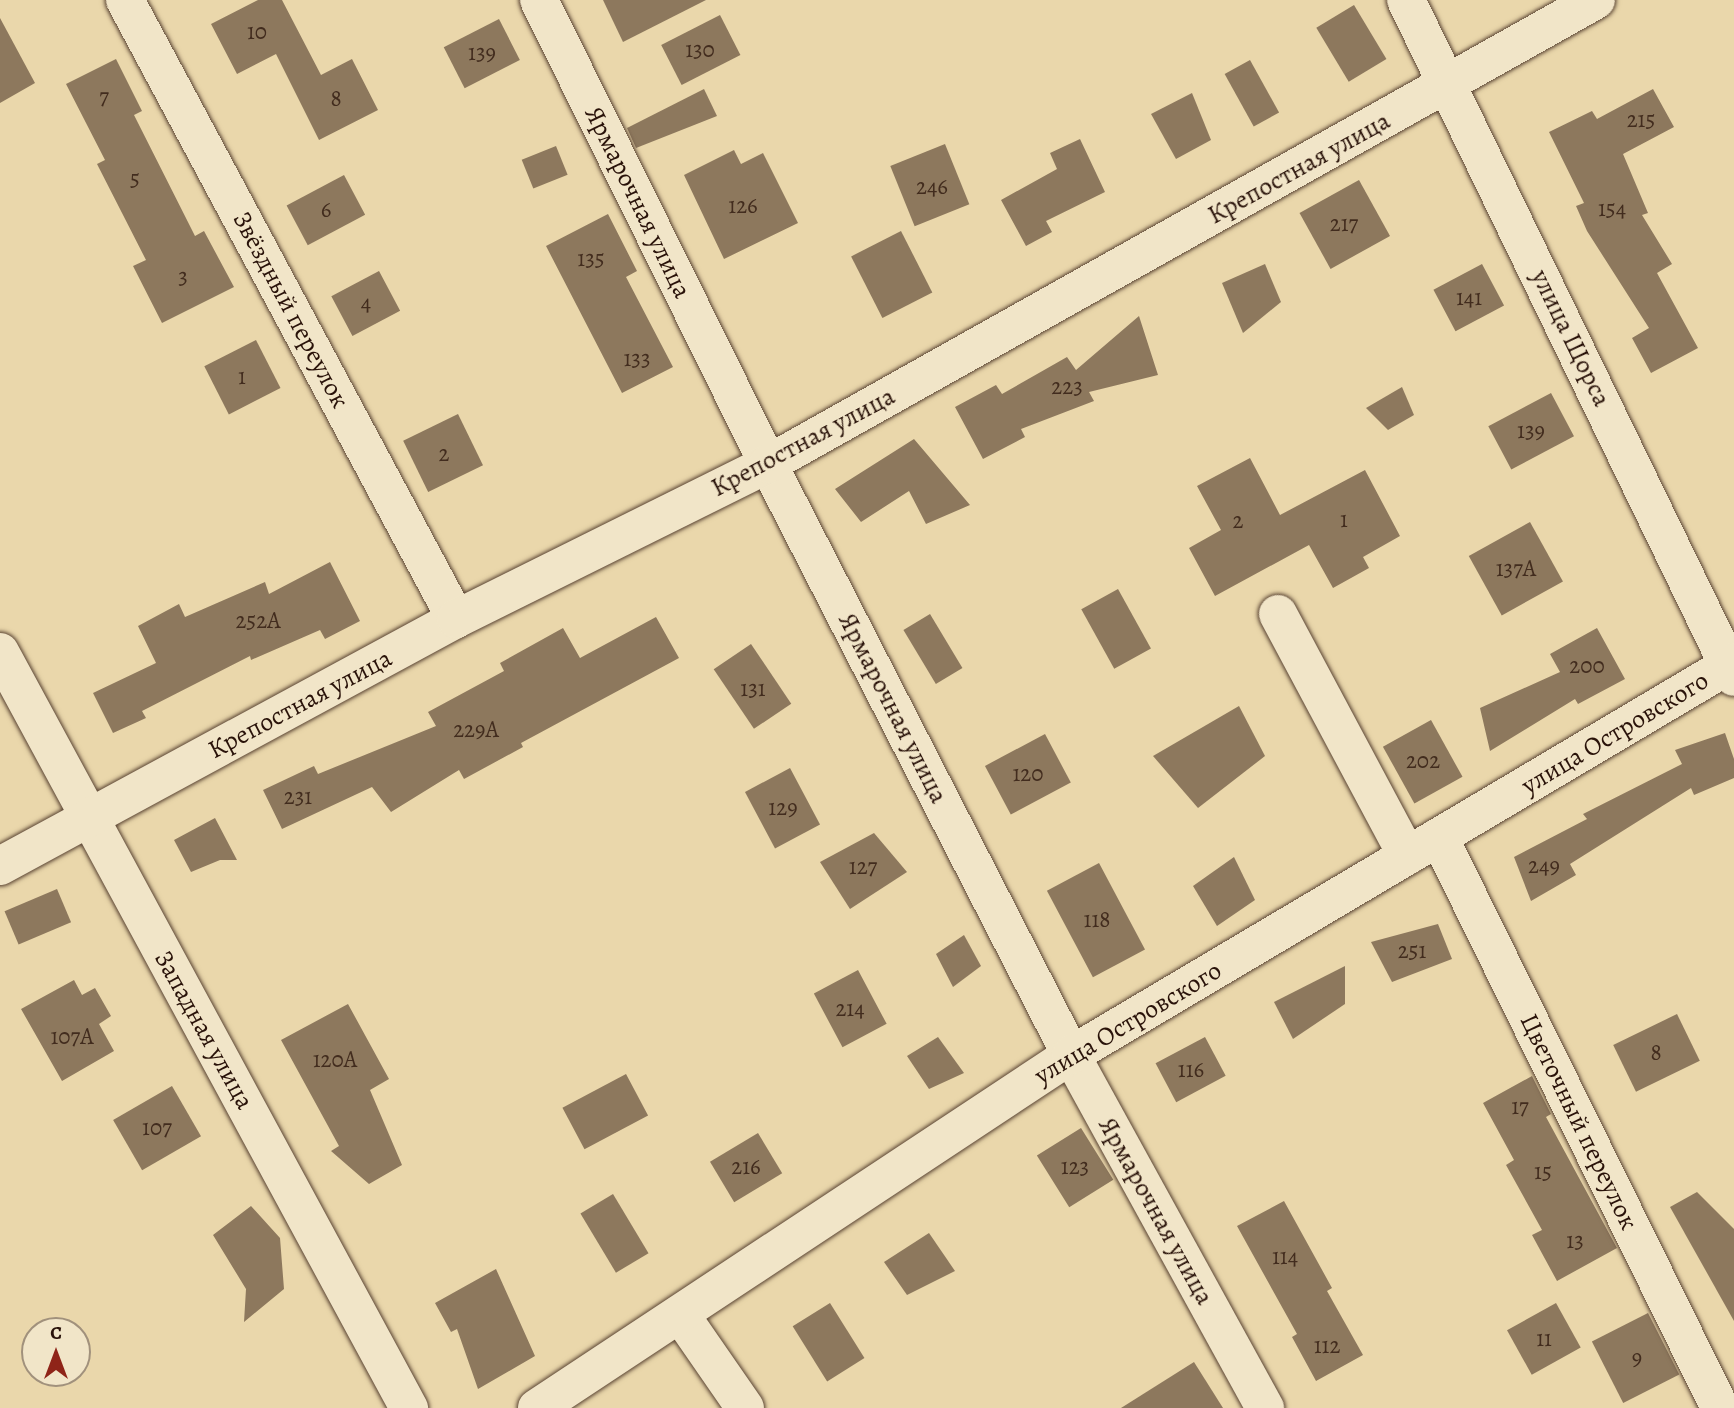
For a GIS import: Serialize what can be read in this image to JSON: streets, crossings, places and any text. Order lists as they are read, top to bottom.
{
  "streets": {
    "street": [
      "Крепостная улица",
      "Ярмарочная улица",
      "Звёздный переулок",
      "улица Щорса",
      "улица Островского",
      "Западная улица",
      "Цветочный переулок"
    ]
  },
  "crossings": [
    ["Крепостная улица", "Ярмарочная улица"],
    ["Крепостная улица", "Звёздный переулок"],
    ["Крепостная улица", "улица Щорса"],
    ["Крепостная улица", "Западная улица"],
    ["Ярмарочная улица", "улица Островского"],
    ["улица Щорса", "улица Островского"],
    ["улица Островского", "Цветочный переулок"]
  ],
  "house_numbers": [
    "10",
    "130",
    "139",
    "7",
    "8",
    "215",
    "5",
    "246",
    "126",
    "154",
    "6",
    "217",
    "135",
    "3",
    "141",
    "4",
    "133",
    "1",
    "223",
    "139",
    "2",
    "1",
    "2",
    "137А",
    "252А",
    "200",
    "131",
    "229А",
    "202",
    "120",
    "231",
    "129",
    "249",
    "127",
    "118",
    "251",
    "214",
    "107А",
    "8",
    "120А",
    "116",
    "17",
    "107",
    "216",
    "123",
    "15",
    "13",
    "114",
    "11",
    "112",
    "9"
  ],
  "north": "top"
}
